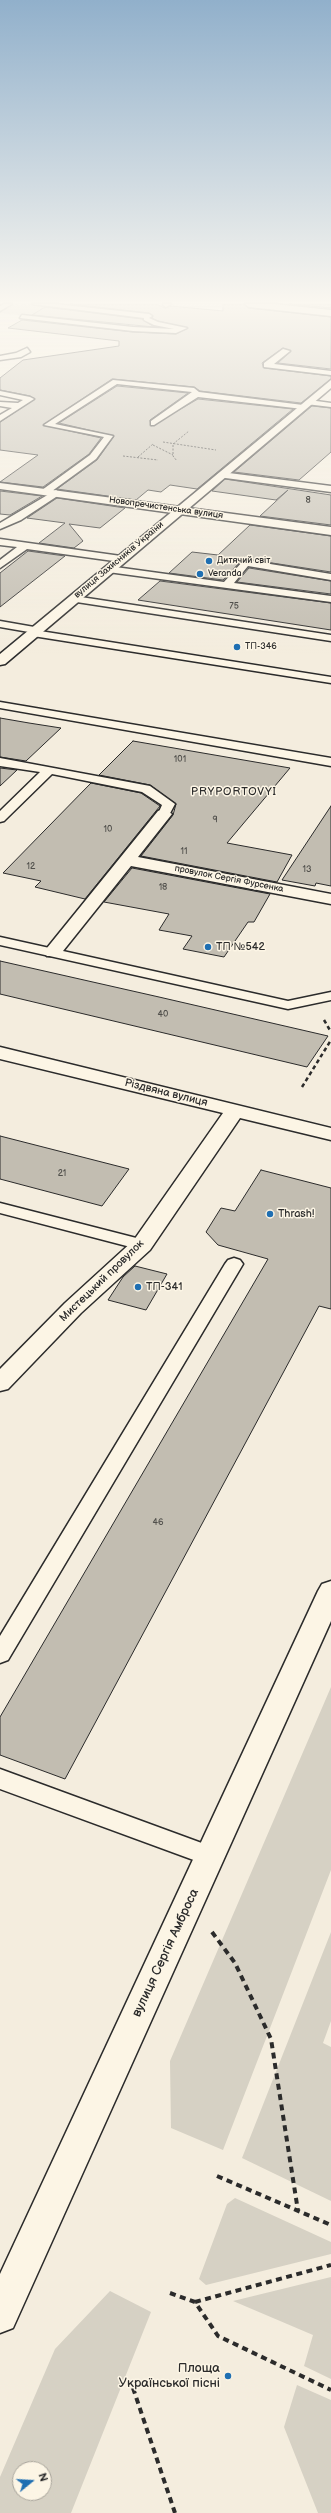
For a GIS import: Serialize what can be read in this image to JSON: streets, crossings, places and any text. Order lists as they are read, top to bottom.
{
  "streets": {
    "street": [
      "Новопречистенська вулиця",
      "вулиця Захисників України",
      "провулок Сергія Фурсенка",
      "Різдвяна вулиця",
      "Мистецький провулок",
      "вулиця Сергія Амброса"
    ]
  },
  "crossings": [
    ["Новопречистенська вулиця", "вулиця Захисників України"],
    ["Різдвяна вулиця", "Мистецький провулок"]
  ],
  "districts": ["PRYPORTOVYI"],
  "places": [
    "Дитячий світ",
    "Veranda",
    "ТП-346",
    "ТП №542",
    "Thrash!",
    "ТП-341",
    "Площа Української пісні"
  ],
  "house_numbers": [
    "8",
    "75",
    "101",
    "9",
    "10",
    "11",
    "12",
    "13",
    "18",
    "40",
    "21",
    "46"
  ],
  "north": "right"
}
